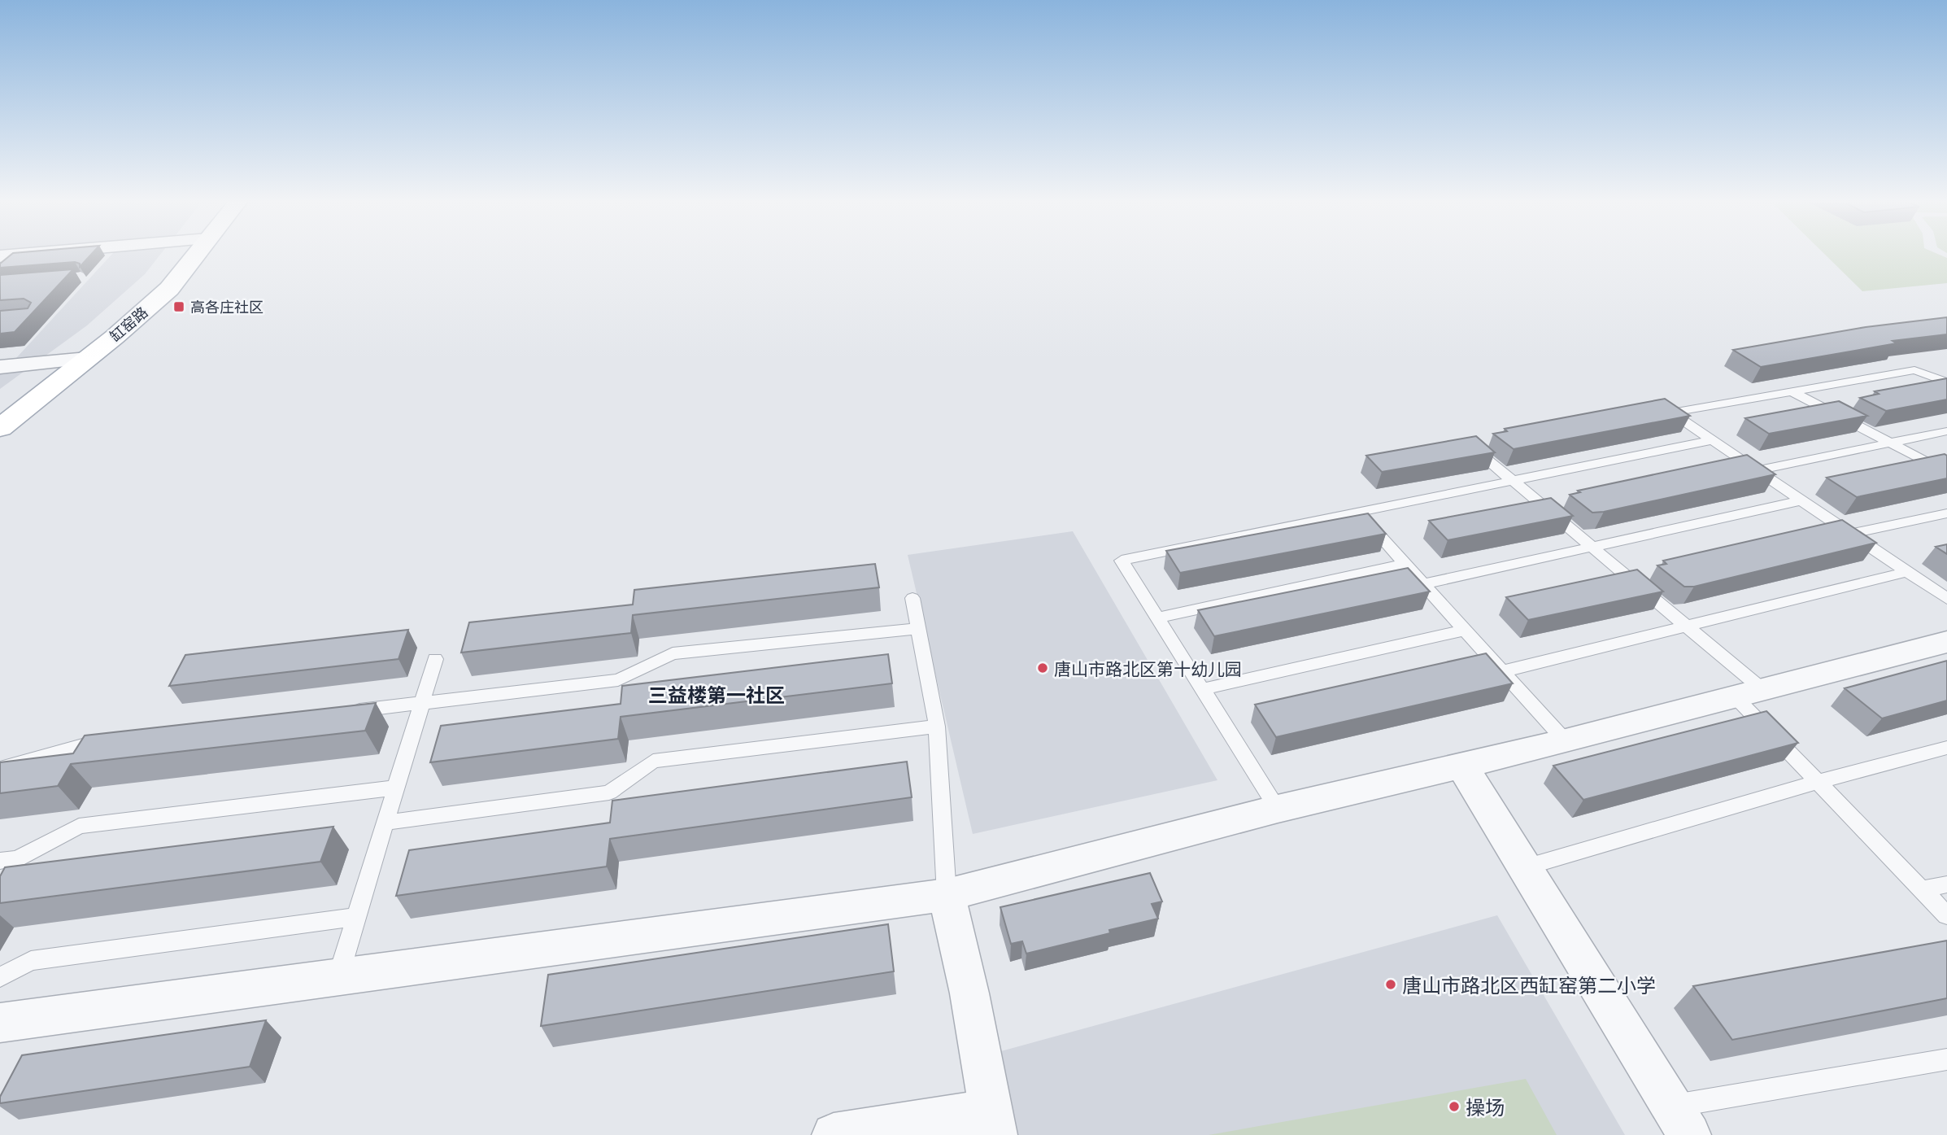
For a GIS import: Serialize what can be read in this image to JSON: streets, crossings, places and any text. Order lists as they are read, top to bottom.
{
  "streets": {
    "main road": ["缸窑路"]
  },
  "districts": ["三益楼第一社区"],
  "places": {
    "transit": ["高各庄社区"],
    "other": ["唐山市路北区第十幼儿园", "唐山市路北区西缸窑第二小学", "操场"]
  }
}
